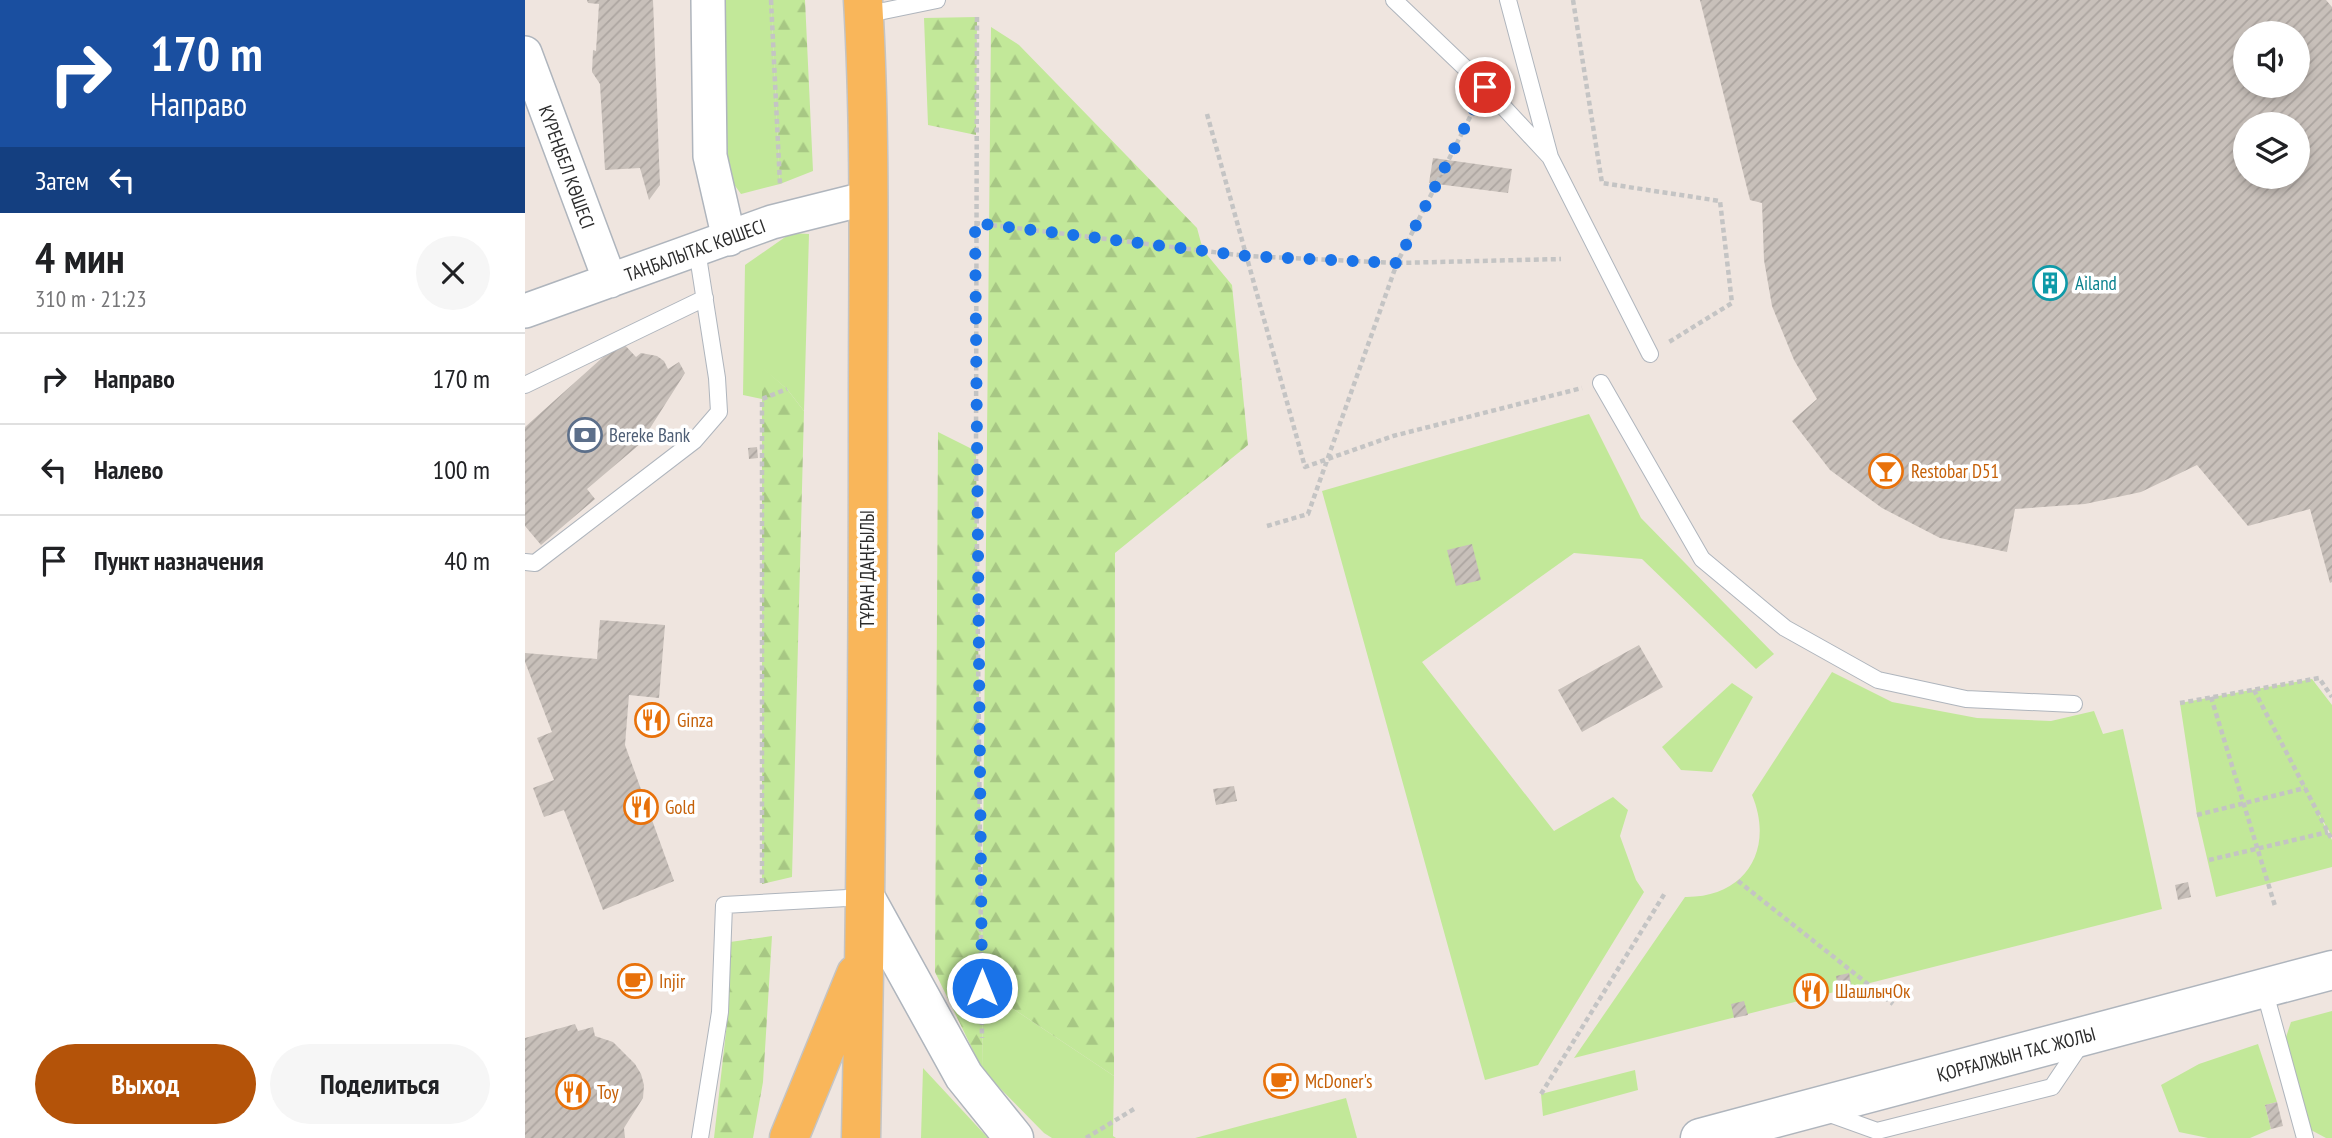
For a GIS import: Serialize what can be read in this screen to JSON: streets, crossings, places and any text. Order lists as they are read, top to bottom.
{
  "streets": {
    "main road": ["ТҰРАН ДАҢҒЫЛЫ", "ҚОРҒАЛЖЫН ТАС ЖОЛЫ"],
    "street": ["КҮРЕҢБЕЛ КӨШЕСІ", "ТАҢБАЛЫТАС КӨШЕСІ"]
  },
  "crossings": [
    ["КҮРЕҢБЕЛ КӨШЕСІ", "ТАҢБАЛЫТАС КӨШЕСІ"],
    ["ТАҢБАЛЫТАС КӨШЕСІ", "ТҰРАН ДАҢҒЫЛЫ"]
  ],
  "places": {
    "building": ["Ailand"],
    "bank": ["Bereke Bank"],
    "bar": ["Restobar D51"],
    "restaurant": [
      "Ginza",
      "Gold",
      "ШашлычОк",
      "Toy"
    ],
    "cafe": ["Injir", "McDoner's"]
  },
  "page": {
    "turn": ["170 m", "Направо"],
    "then": "Затем",
    "heading": ["4 мин", "310 m · 21:23"],
    "list": [
      {
        "name": "Направо",
        "value": "170 m"
      },
      {
        "name": "Налево",
        "value": "100 m"
      },
      {
        "name": "Пункт назначения",
        "value": "40 m"
      }
    ],
    "buttons": ["Выход", "Поделиться"]
  }
}
